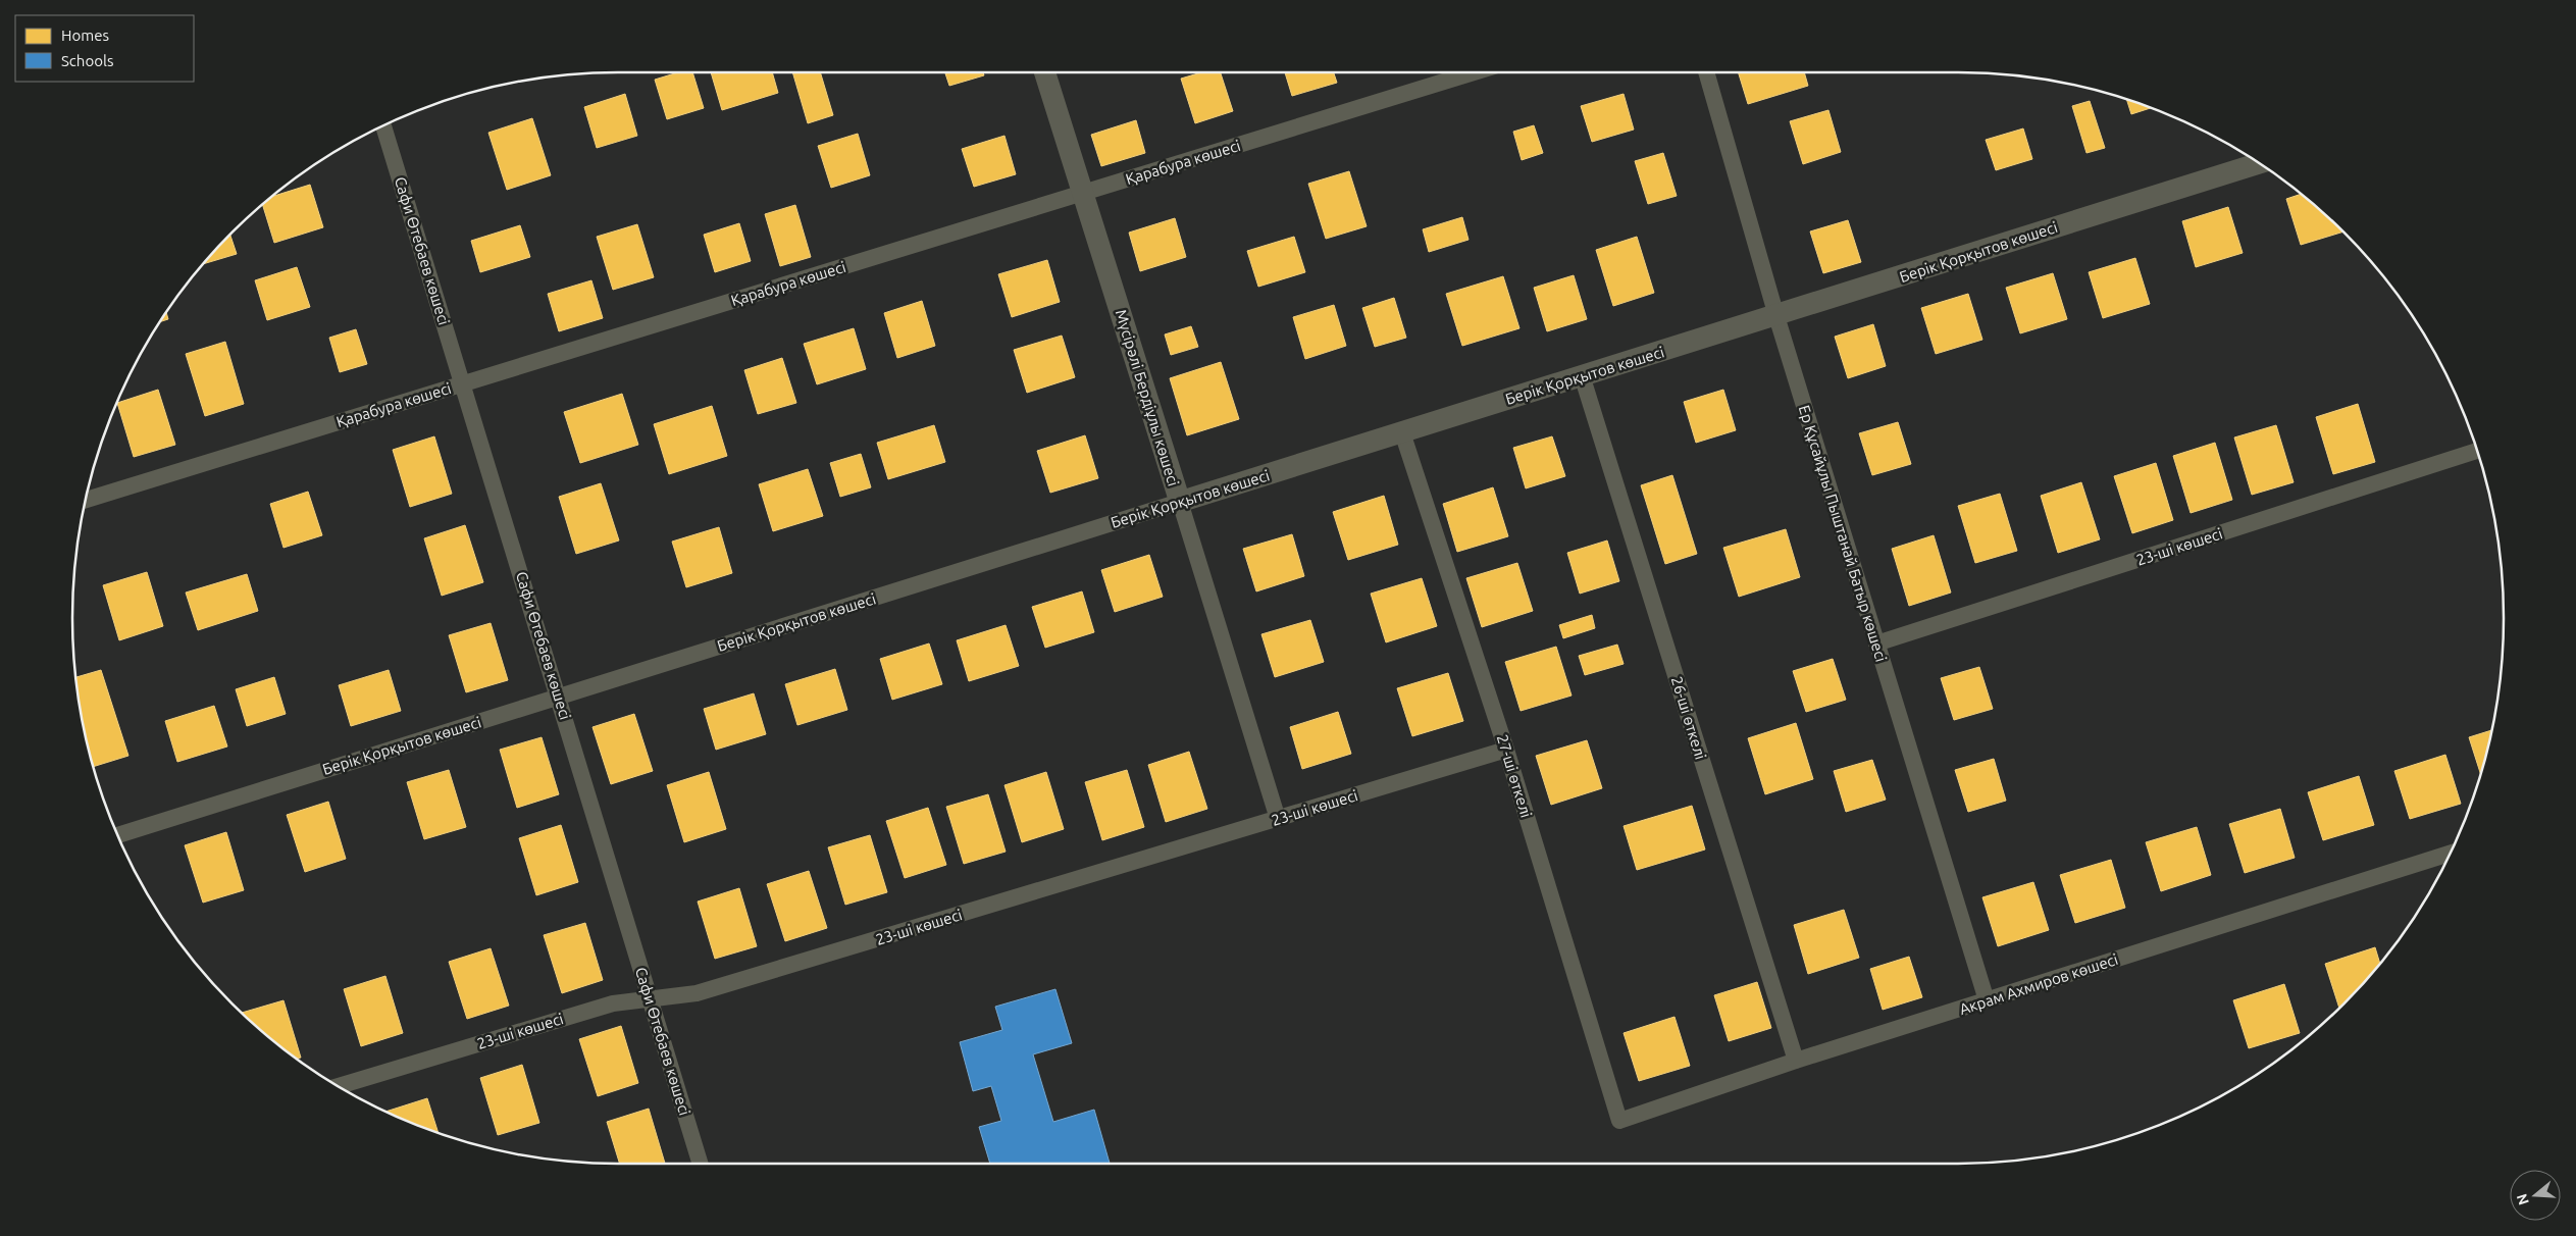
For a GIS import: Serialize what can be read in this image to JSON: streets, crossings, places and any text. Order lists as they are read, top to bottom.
{
  "streets": {
    "street": [
      "Қарабура көшесі",
      "Сафи Өтебаев көшесі",
      "Берік Қорқытов көшесі",
      "Мүсірәлі Бердіұлы көшесі",
      "Ер Құсайұлы Пыштанай Батыр көшесі",
      "23-шi көшесi",
      "26-ші өткелі",
      "27-ші өткелі",
      "Акрам Ахмиров көшесі"
    ]
  },
  "crossings": [
    ["Қарабура көшесі", "Сафи Өтебаев көшесі"],
    ["Қарабура көшесі", "Мүсірәлі Бердіұлы көшесі"],
    ["Сафи Өтебаев көшесі", "Берік Қорқытов көшесі"],
    ["Сафи Өтебаев көшесі", "23-шi көшесi"],
    ["Берік Қорқытов көшесі", "Мүсірәлі Бердіұлы көшесі"],
    ["Берік Қорқытов көшесі", "Ер Құсайұлы Пыштанай Батыр көшесі"],
    ["Берік Қорқытов көшесі", "26-ші өткелі"],
    ["Берік Қорқытов көшесі", "27-ші өткелі"],
    ["Мүсірәлі Бердіұлы көшесі", "23-шi көшесi"],
    ["Ер Құсайұлы Пыштанай Батыр көшесі", "23-шi көшесi"],
    ["Ер Құсайұлы Пыштанай Батыр көшесі", "Акрам Ахмиров көшесі"],
    ["23-шi көшесi", "27-ші өткелі"],
    ["26-ші өткелі", "Акрам Ахмиров көшесі"],
    ["27-ші өткелі", "Акрам Ахмиров көшесі"]
  ],
  "legend": ["Homes", "Schools"],
  "north": "left"
}
